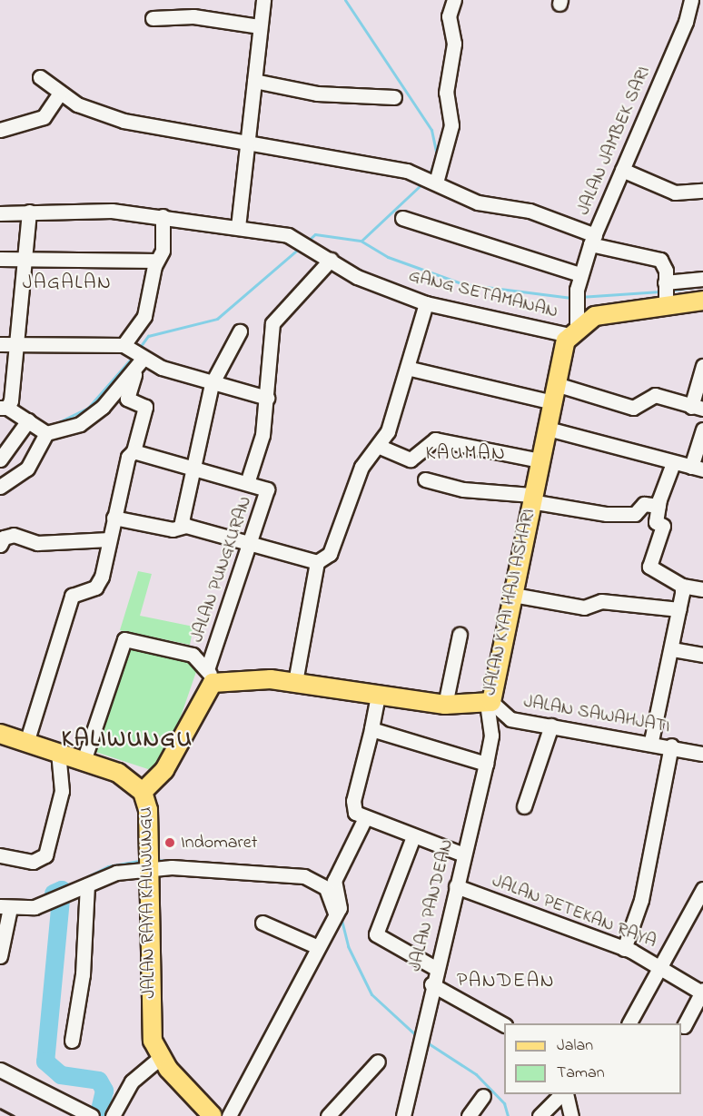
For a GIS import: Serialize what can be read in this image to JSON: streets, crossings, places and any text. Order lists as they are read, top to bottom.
{
  "streets": {
    "main road": ["JALAN KYAI HAJI ASHARI", "JALAN RAYA KALIWUNGU"],
    "street": [
      "JALAN JAMBEK SARI",
      "GANG SETAMANAN",
      "JALAN PUNGKURAN",
      "JALAN SAWAHJATI",
      "JALAN PANDEAN",
      "JALAN PETEKAN RAYA"
    ]
  },
  "crossings": [
    ["JALAN JAMBEK SARI", "GANG SETAMANAN"],
    ["JALAN JAMBEK SARI", "JALAN KYAI HAJI ASHARI"],
    ["GANG SETAMANAN", "JALAN PUNGKURAN"],
    ["GANG SETAMANAN", "JALAN KYAI HAJI ASHARI"],
    ["JALAN PUNGKURAN", "JALAN KYAI HAJI ASHARI"],
    ["JALAN KYAI HAJI ASHARI", "JALAN SAWAHJATI"],
    ["JALAN KYAI HAJI ASHARI", "JALAN PANDEAN"],
    ["JALAN SAWAHJATI", "JALAN PANDEAN"],
    ["JALAN PANDEAN", "JALAN PETEKAN RAYA"]
  ],
  "districts": [
    "JAGALAN",
    "KAUMAN",
    "KALIWUNGU",
    "PANDEAN"
  ],
  "places": ["Indomaret"],
  "legend": ["Jalan", "Taman"]
}
